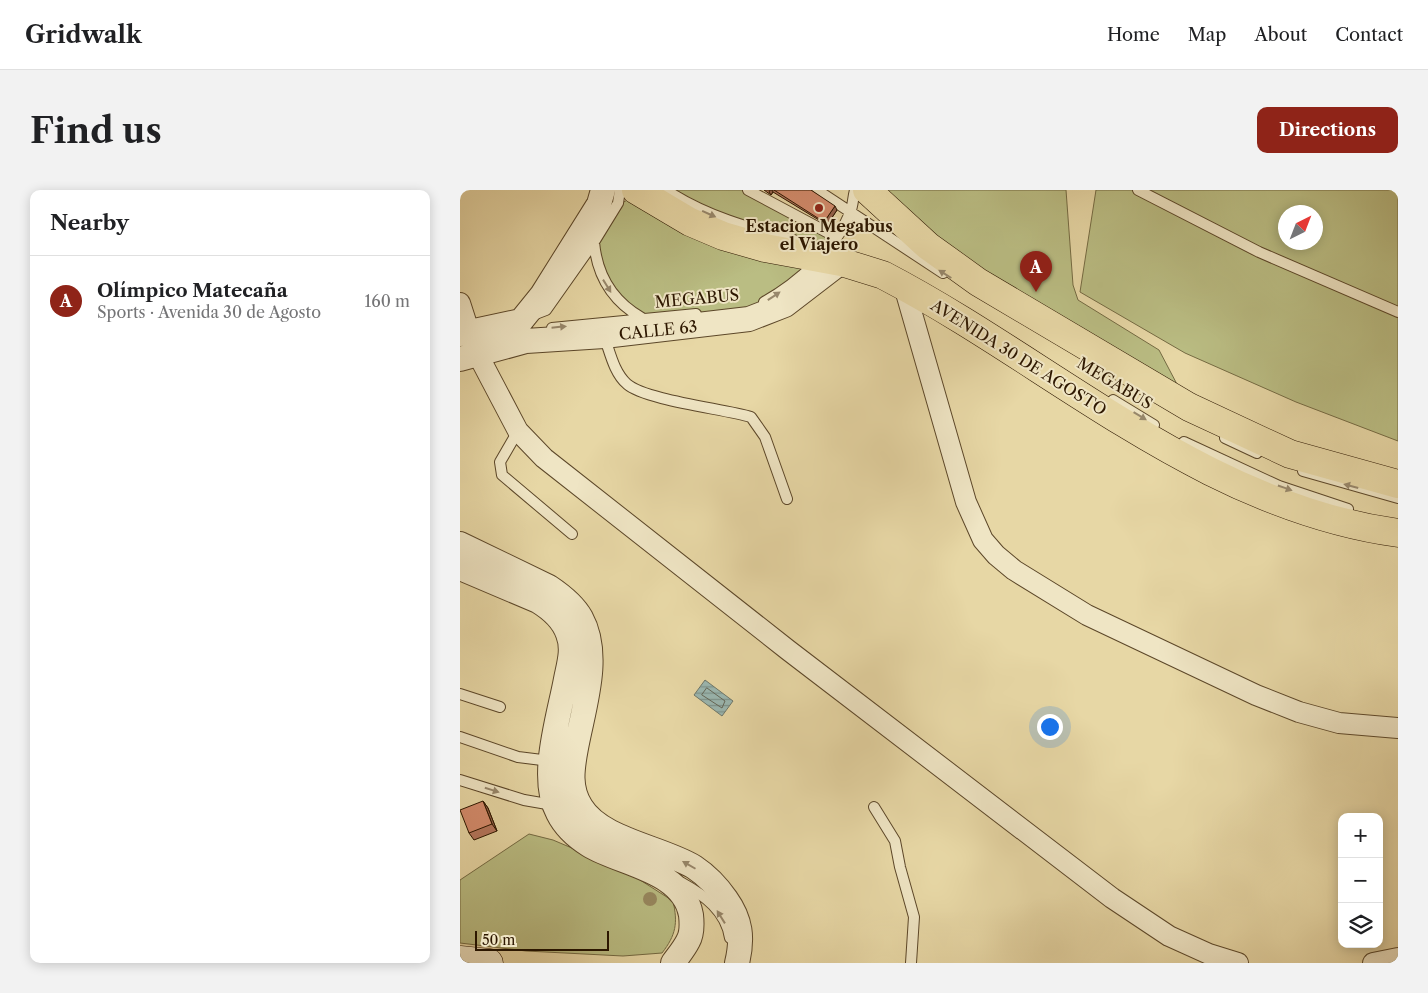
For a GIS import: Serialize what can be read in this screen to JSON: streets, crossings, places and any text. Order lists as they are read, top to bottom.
{
  "streets": {
    "main road": ["AVENIDA 30 DE AGOSTO"],
    "street": ["CALLE 63"],
    "lane": ["MEGABUS"]
  },
  "crossings": [
    ["MEGABUS", "CALLE 63"],
    ["MEGABUS", "AVENIDA 30 DE AGOSTO"],
    ["CALLE 63", "AVENIDA 30 DE AGOSTO"]
  ],
  "places": ["Estacion Megabus el Viajero"],
  "scale_bar": "50 m",
  "north": "top right",
  "page": {
    "header": "Gridwalk",
    "nav": [
      "Home",
      "Map",
      "About",
      "Contact"
    ],
    "buttons": "Directions",
    "title": "Find us",
    "heading": "Nearby",
    "pins": "A",
    "list": [
      {
        "mark": "A",
        "name": "Olímpico Matecaña",
        "note": "Sports · Avenida 30 de Agosto",
        "value": "160 m"
      }
    ],
    "map_buttons": ["+", "−"],
    "scale": "50 m"
  }
}
